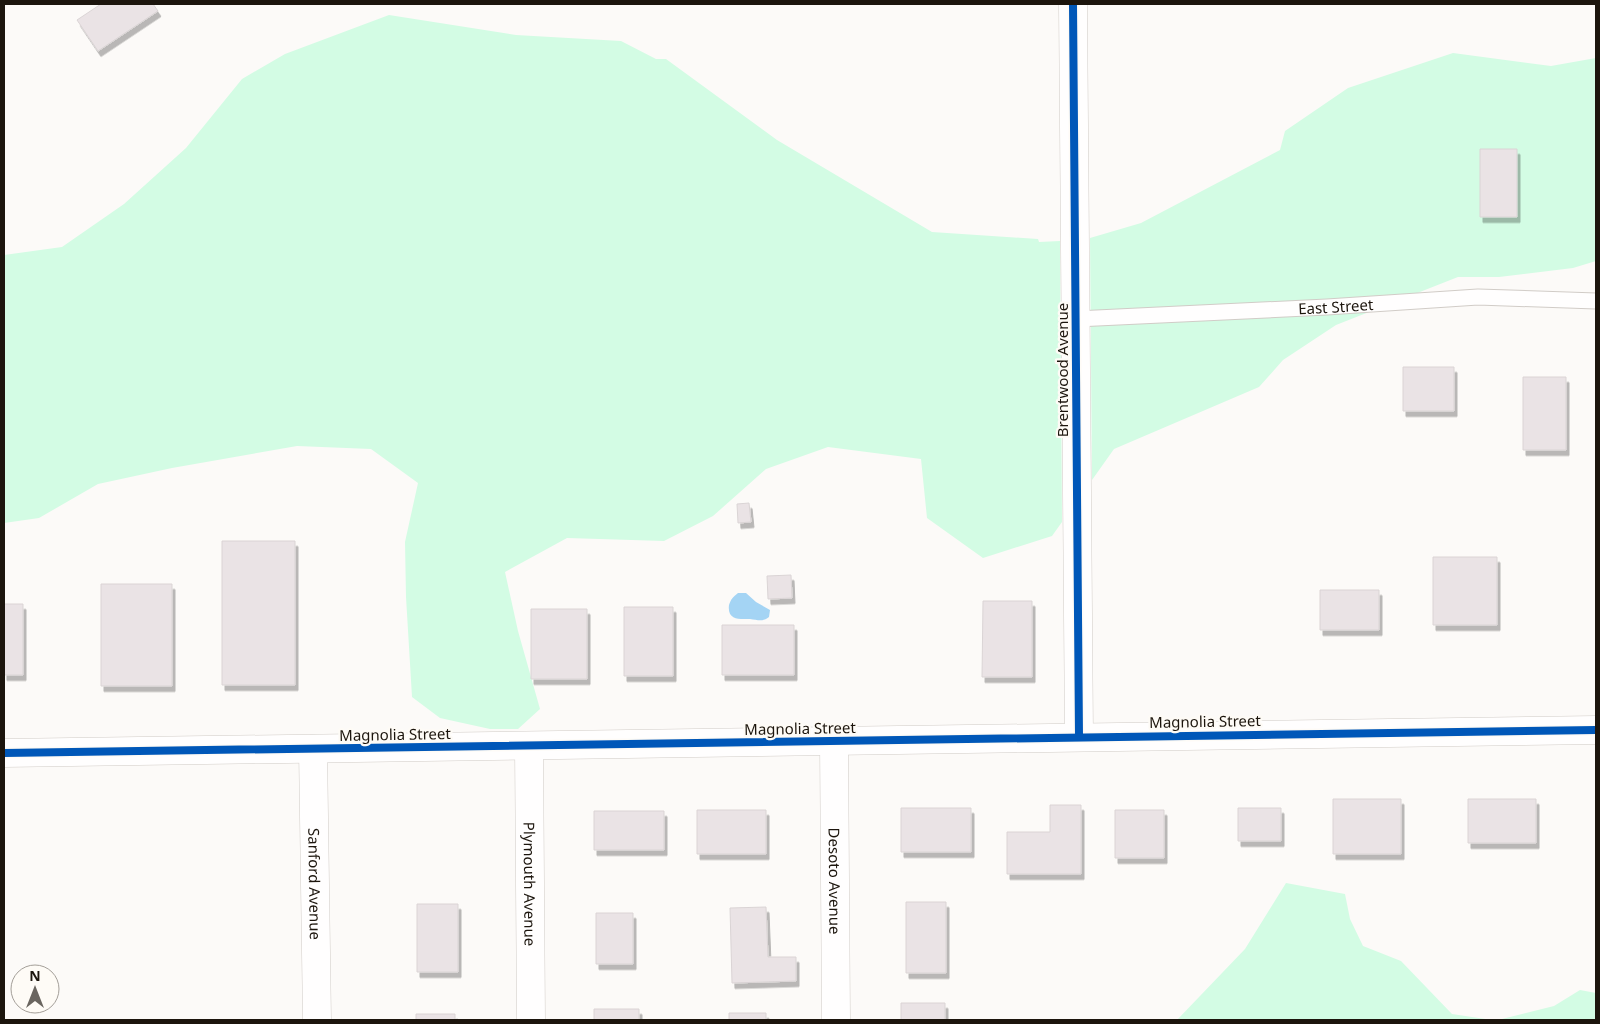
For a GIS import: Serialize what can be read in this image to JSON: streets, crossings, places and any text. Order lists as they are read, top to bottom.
{
  "streets": {
    "street": [
      "Brentwood Avenue",
      "Magnolia Street",
      "Desoto Avenue",
      "Plymouth Avenue",
      "Sanford Avenue"
    ],
    "lane": ["East Street"]
  },
  "crossings": [
    ["East Street", "Brentwood Avenue"],
    ["Brentwood Avenue", "Magnolia Street"],
    ["Magnolia Street", "Desoto Avenue"],
    ["Magnolia Street", "Plymouth Avenue"],
    ["Magnolia Street", "Sanford Avenue"]
  ],
  "north": "top"
}
